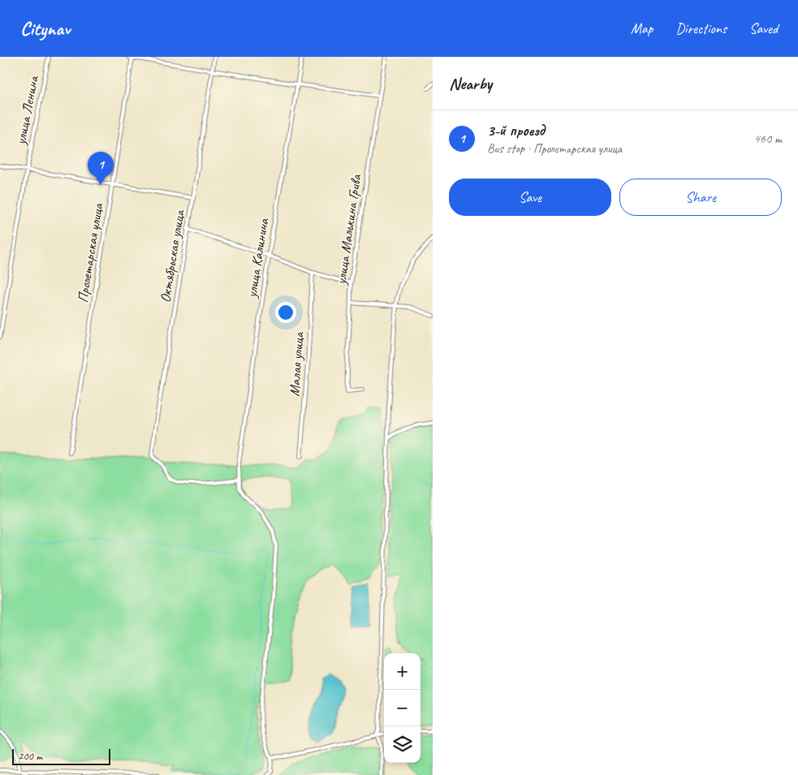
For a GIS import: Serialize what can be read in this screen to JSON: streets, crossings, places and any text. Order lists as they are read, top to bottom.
{
  "streets": {
    "street": [
      "улица Ленина",
      "улица Малькина Грива",
      "Пролетарская улица",
      "Октябрьская улица",
      "улица Калинина",
      "Малая улица"
    ]
  },
  "crossings": [
    ["Октябрьская улица", "улица Калинина"]
  ],
  "scale_bar": "200 m",
  "page": {
    "header": "Citynav",
    "nav": ["Map", "Directions", "Saved"],
    "heading": "Nearby",
    "list": [
      {
        "mark": "1",
        "name": "3-й проезд",
        "note": "Bus stop · Пролетарская улица",
        "value": "460 m"
      }
    ],
    "pins": "1",
    "buttons": ["Save", "Share"],
    "map_buttons": ["+", "−"],
    "scale": "200 m"
  }
}
